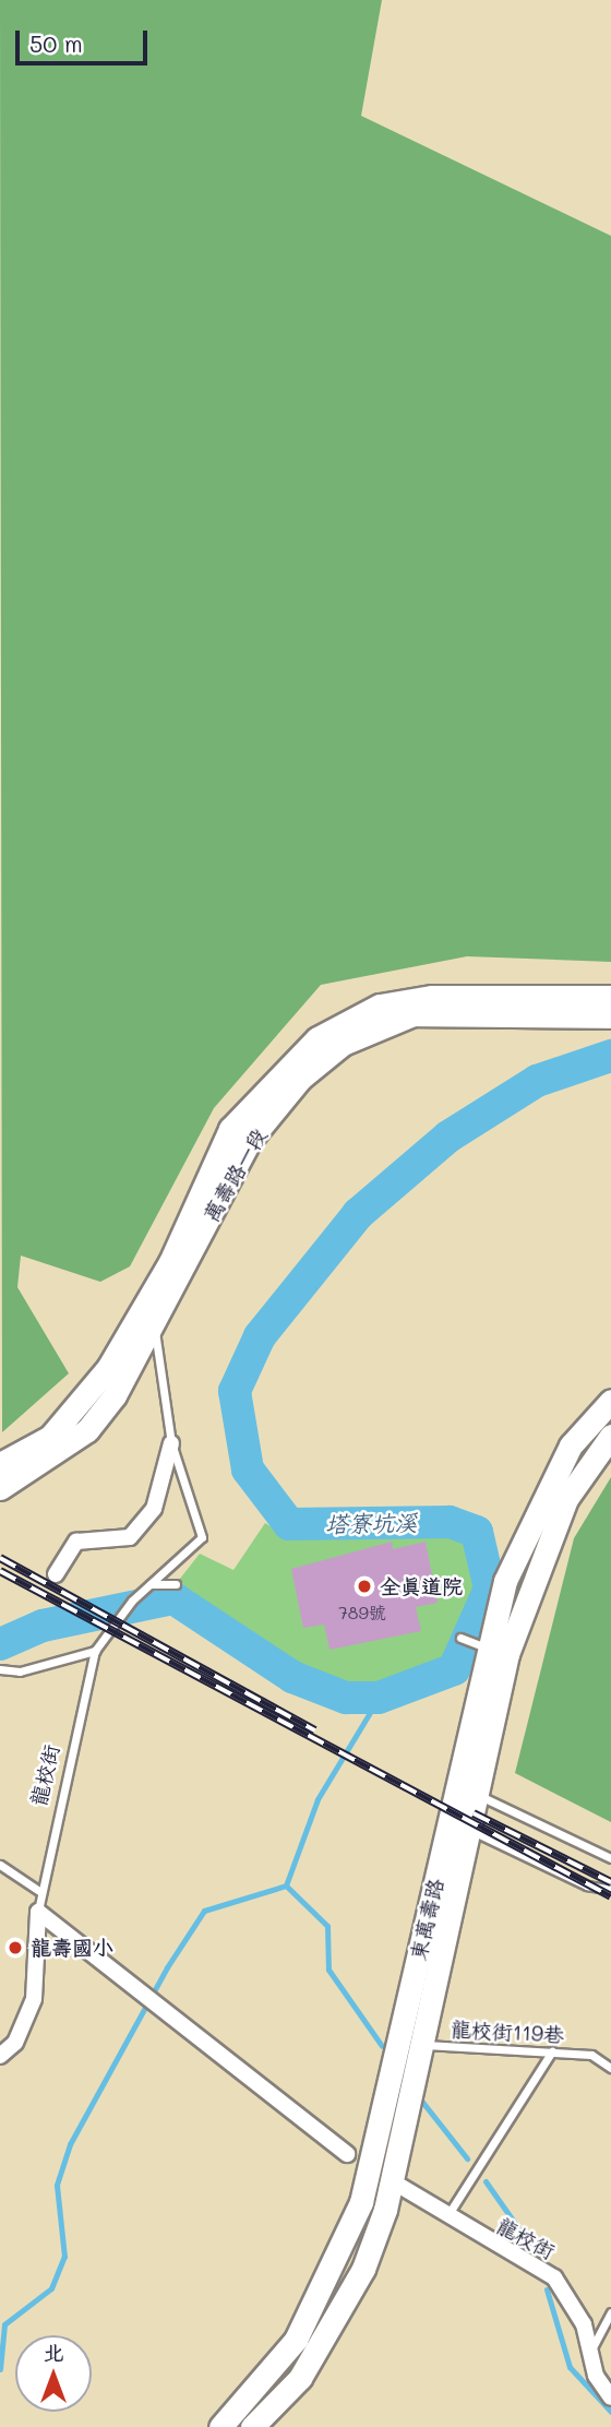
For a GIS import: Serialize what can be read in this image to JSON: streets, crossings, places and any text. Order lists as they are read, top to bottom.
{
  "streets": {
    "main road": ["萬壽路一段", "東萬壽路"],
    "street": ["龍校街"],
    "lane": ["龍校街119巷"]
  },
  "crossings": [
    ["萬壽路一段", "龍校街"],
    ["東萬壽路", "龍校街119巷"]
  ],
  "water": ["塔寮坑溪"],
  "places": ["全真道院", "龍壽國小"],
  "house_numbers": ["789號"],
  "scale_bar": "50 m",
  "north": "top"
}
